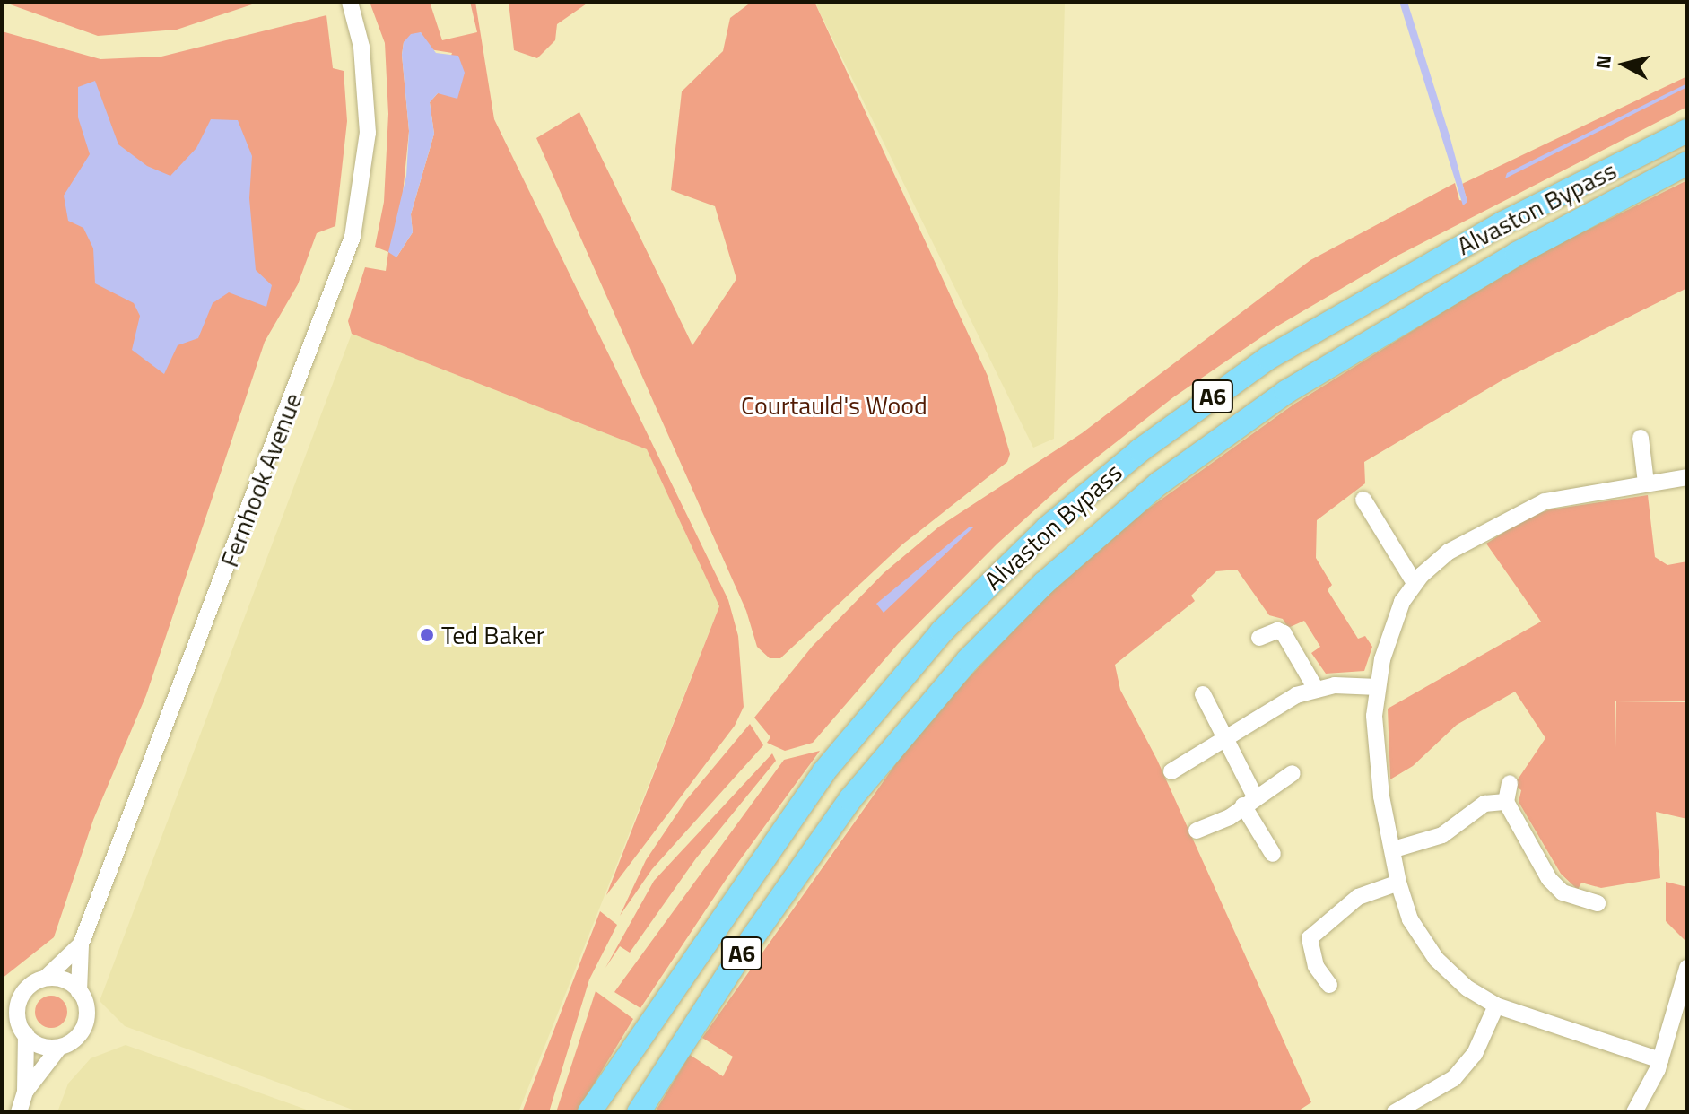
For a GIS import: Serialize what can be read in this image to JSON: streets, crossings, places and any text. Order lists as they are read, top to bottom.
{
  "streets": {
    "highway": ["Alvaston Bypass", "A6"],
    "street": ["Fernhook Avenue"]
  },
  "parks": ["Courtauld's Wood"],
  "places": ["Ted Baker"],
  "north": "left"
}
